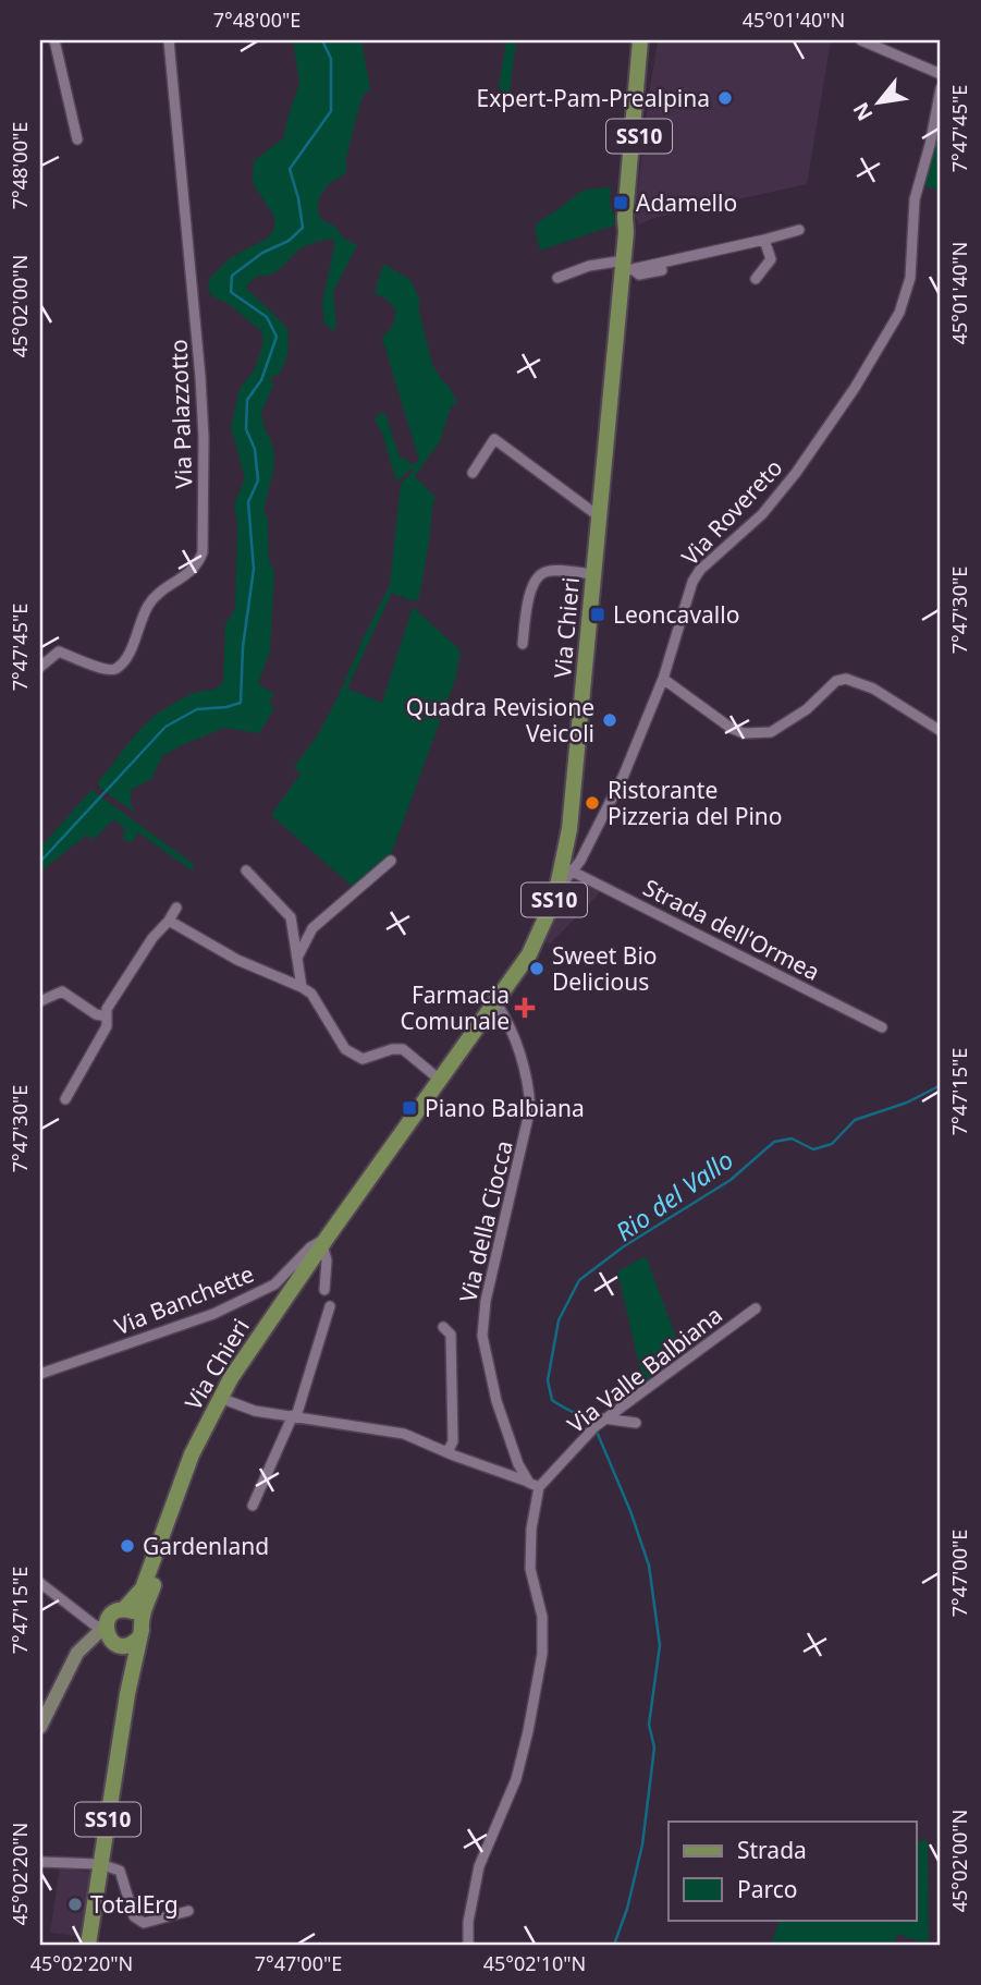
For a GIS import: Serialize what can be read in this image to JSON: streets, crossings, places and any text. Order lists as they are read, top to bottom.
{
  "streets": {
    "main road": ["SS10", "Via Chieri"],
    "street": [
      "Via Palazzotto",
      "Via Rovereto",
      "Strada dell'Ormea",
      "Via della Ciocca",
      "Via Banchette",
      "Via Valle Balbiana"
    ]
  },
  "crossings": [
    ["Via Rovereto", "Via Chieri"],
    ["Via Rovereto", "Strada dell'Ormea"],
    ["Via Chieri", "Strada dell'Ormea"],
    ["Via Chieri", "Via della Ciocca"],
    ["Via Chieri", "Via Banchette"],
    ["Via della Ciocca", "Via Valle Balbiana"]
  ],
  "water": ["Rio del Vallo"],
  "places": {
    "other": [
      "Expert-Pam-Prealpina",
      "Quadra Revisione Veicoli",
      "Ristorante Pizzeria del Pino",
      "Sweet Bio Delicious",
      "Gardenland",
      "TotalErg"
    ],
    "transit": ["Adamello", "Leoncavallo", "Piano Balbiana"],
    "health": ["Farmacia Comunale"]
  },
  "legend": ["Strada", "Parco"],
  "north": "bottom left",
  "coordinates": [
    "7°48'00\"E",
    "45°01'40\"N",
    "7°47'45\"E",
    "45°02'00\"N",
    "7°47'30\"E",
    "7°47'15\"E",
    "7°47'00\"E",
    "45°02'20\"N",
    "45°02'10\"N"
  ]
}
